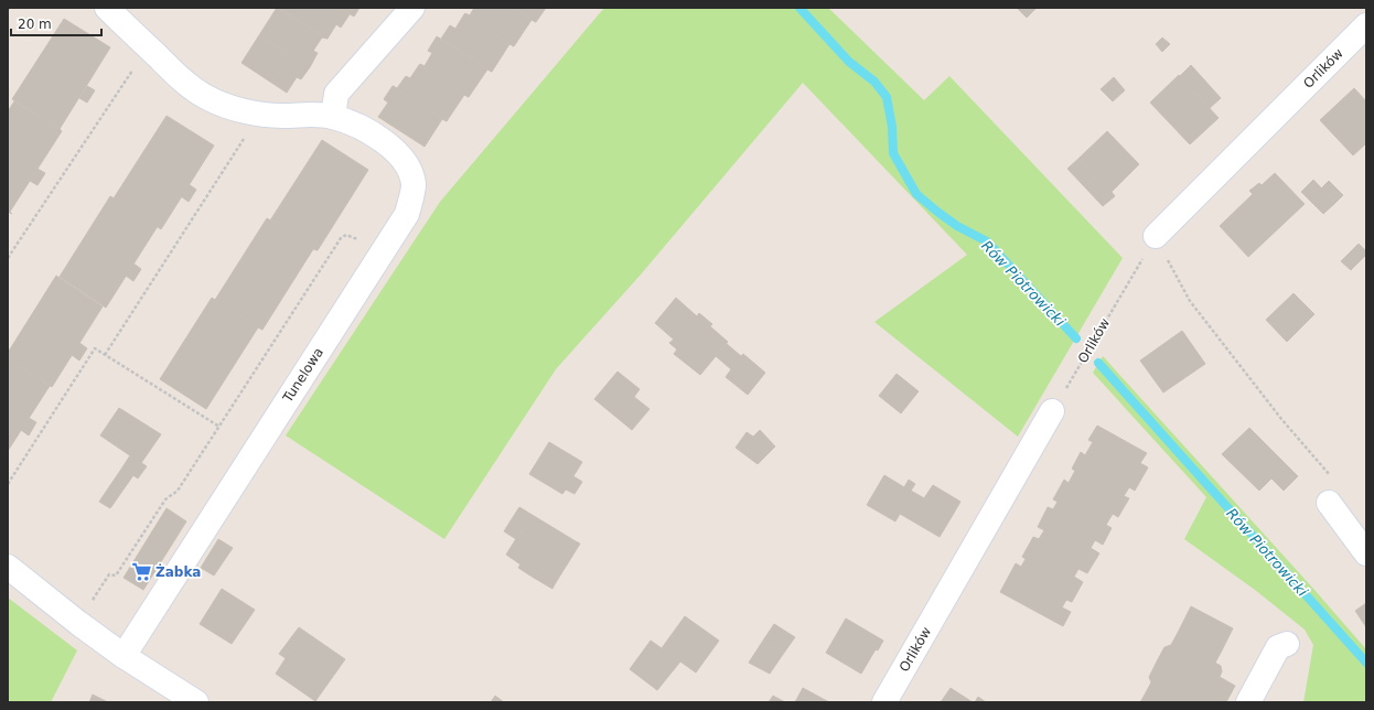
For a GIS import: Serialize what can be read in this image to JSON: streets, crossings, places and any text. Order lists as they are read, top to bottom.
{
  "streets": {
    "street": ["Orlików", "Tunelowa"]
  },
  "water": ["Rów Piotrowicki"],
  "places": {
    "supermarket": ["Żabka"]
  },
  "scale_bar": "20 m"
}
